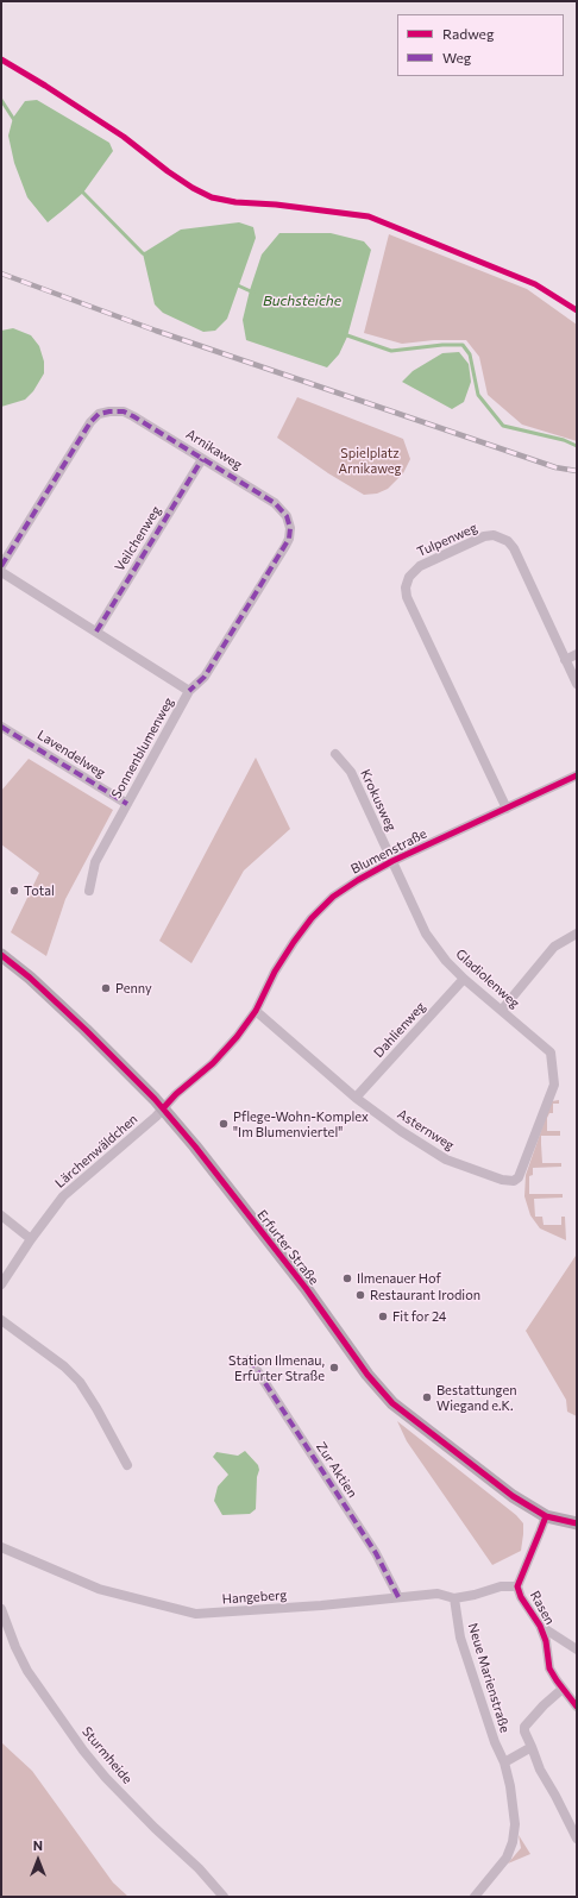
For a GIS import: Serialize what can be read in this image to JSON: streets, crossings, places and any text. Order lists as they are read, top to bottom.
{
  "streets": {
    "main road": ["Erfurter Straße"],
    "street": [
      "Arnikaweg",
      "Veilchenweg",
      "Tulpenweg",
      "Sonnenblumenweg",
      "Lavendelweg",
      "Krokusweg",
      "Blumenstraße",
      "Gladiolenweg",
      "Dahlienweg",
      "Asternweg",
      "Lärchenwäldchen",
      "Zur Aktien",
      "Hangeberg",
      "Rasen",
      "Neue Marienstraße",
      "Sturmheide"
    ]
  },
  "crossings": [
    ["Arnikaweg", "Veilchenweg"],
    ["Arnikaweg", "Sonnenblumenweg"],
    ["Veilchenweg", "Sonnenblumenweg"],
    ["Tulpenweg", "Blumenstraße"],
    ["Sonnenblumenweg", "Lavendelweg"],
    ["Krokusweg", "Blumenstraße"],
    ["Krokusweg", "Gladiolenweg"],
    ["Blumenstraße", "Gladiolenweg"],
    ["Blumenstraße", "Asternweg"],
    ["Blumenstraße", "Lärchenwäldchen"],
    ["Blumenstraße", "Erfurter Straße"],
    ["Gladiolenweg", "Dahlienweg"],
    ["Gladiolenweg", "Asternweg"],
    ["Dahlienweg", "Asternweg"],
    ["Lärchenwäldchen", "Erfurter Straße"],
    ["Erfurter Straße", "Rasen"],
    ["Zur Aktien", "Hangeberg"],
    ["Hangeberg", "Rasen"],
    ["Hangeberg", "Neue Marienstraße"]
  ],
  "water": ["Buchsteiche"],
  "parks": ["Spielplatz Arnikaweg"],
  "places": [
    "Total",
    "Penny",
    "Pflege-Wohn-Komplex \"Im Blumenviertel\"",
    "Ilmenauer Hof",
    "Restaurant Irodion",
    "Fit for 24",
    "Station Ilmenau, Erfurter Straße",
    "Bestattungen Wiegand e.K."
  ],
  "legend": ["Radweg", "Weg"],
  "north": "top"
}
